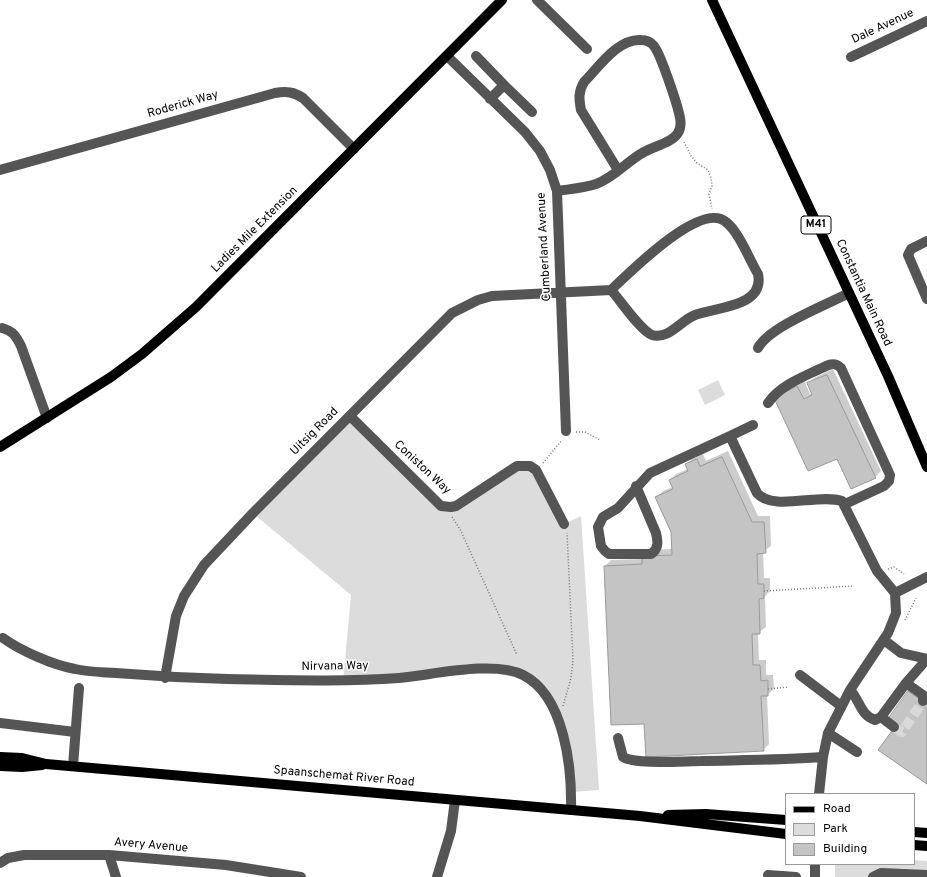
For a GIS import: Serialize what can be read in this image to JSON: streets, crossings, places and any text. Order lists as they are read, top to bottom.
{
  "streets": {
    "main road": [
      "M41",
      "Ladies Mile Extension",
      "Constantia Main Road",
      "Spaanschemat River Road"
    ],
    "street": [
      "Dale Avenue",
      "Roderick Way",
      "Cumberland Avenue",
      "Uitsig Road",
      "Coniston Way",
      "Nirvana Way",
      "Avery Avenue"
    ]
  },
  "crossings": [
    ["Roderick Way", "Ladies Mile Extension"],
    ["Ladies Mile Extension", "Cumberland Avenue"],
    ["Cumberland Avenue", "Uitsig Road"],
    ["Uitsig Road", "Coniston Way"],
    ["Uitsig Road", "Nirvana Way"],
    ["Nirvana Way", "Spaanschemat River Road"]
  ],
  "legend": ["Road", "Park", "Building"]
}
